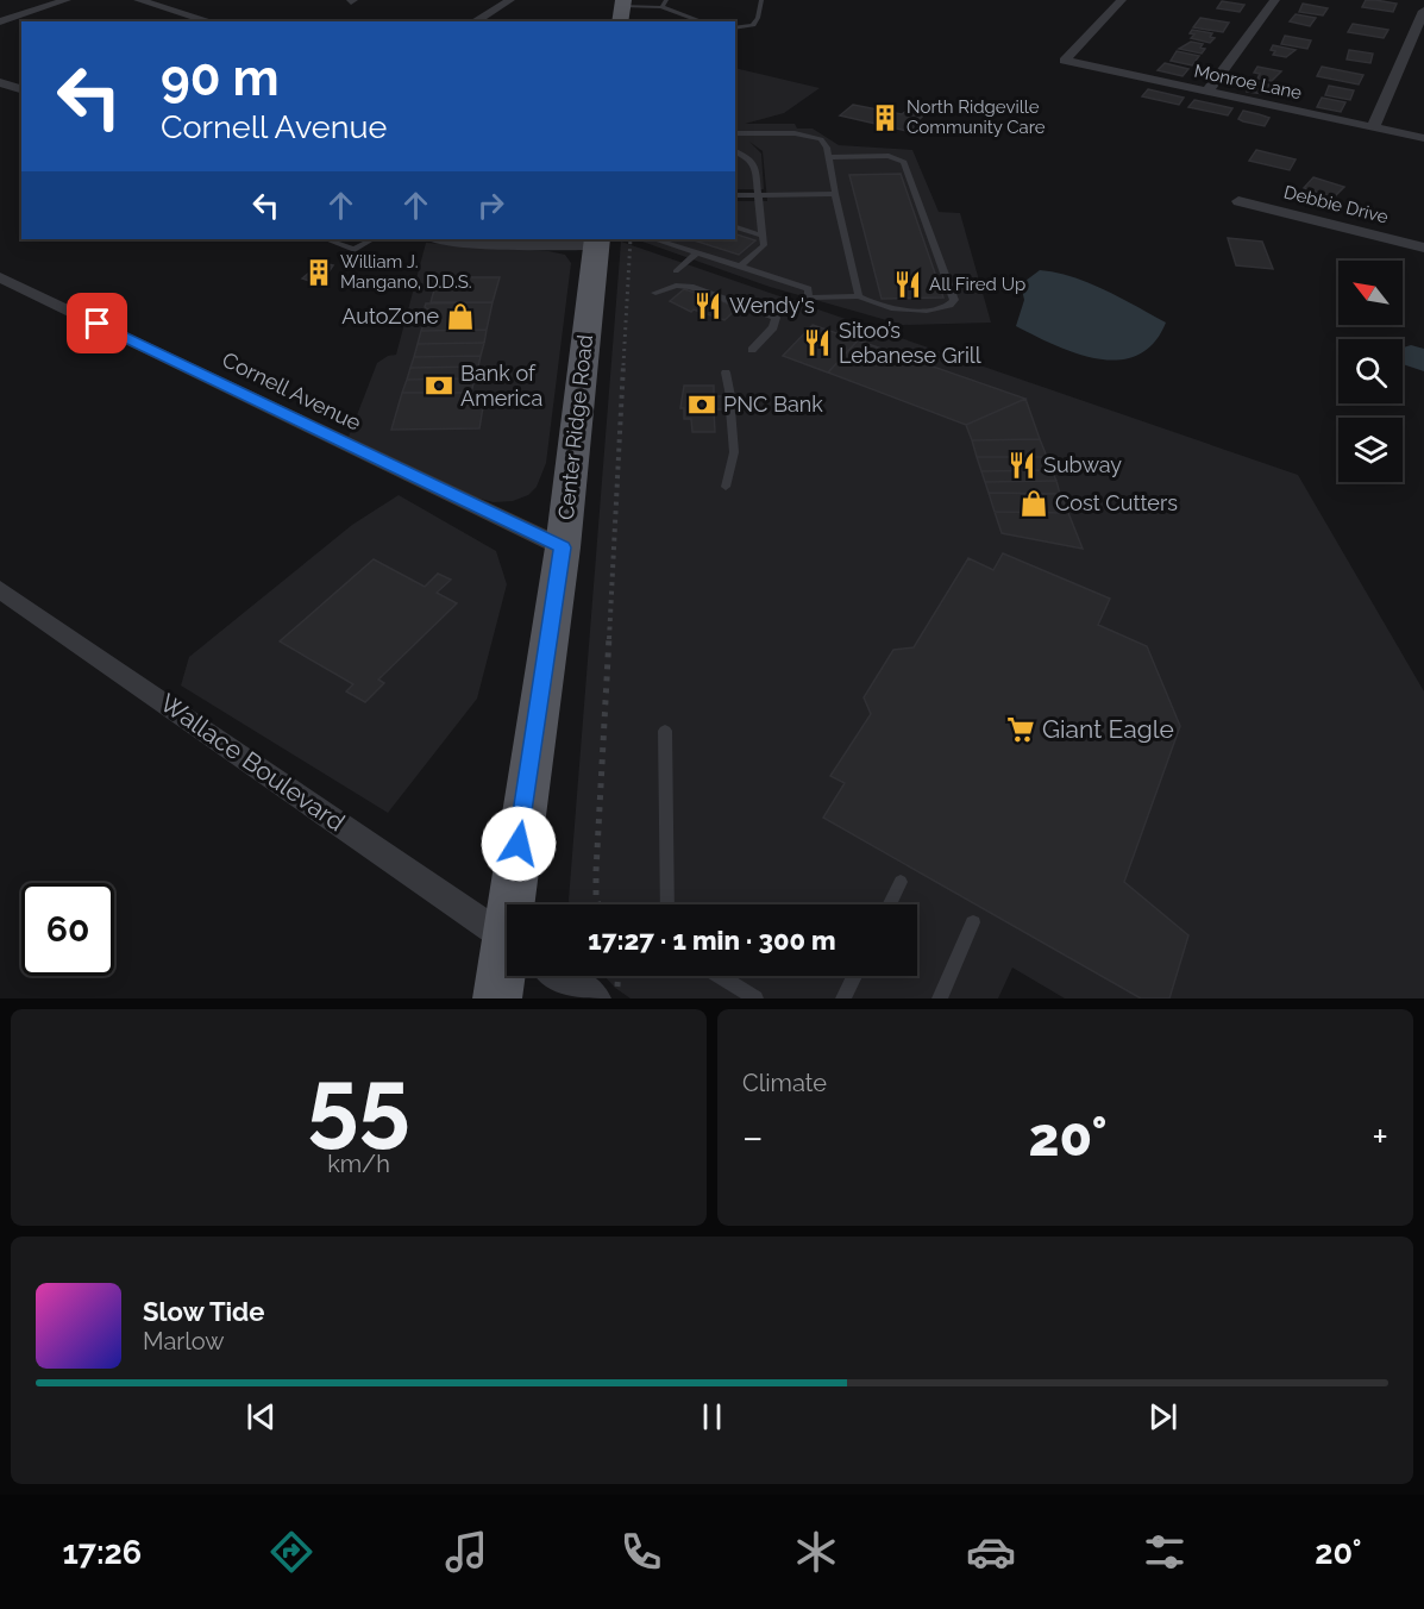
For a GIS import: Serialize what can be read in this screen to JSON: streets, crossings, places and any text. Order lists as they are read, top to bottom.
{
  "streets": {
    "main road": ["Center Ridge Road"],
    "street": [
      "Monroe Lane",
      "Debbie Drive",
      "Cornell Avenue",
      "Wallace Boulevard"
    ]
  },
  "crossings": [
    ["Cornell Avenue", "Center Ridge Road"]
  ],
  "places": {
    "building": ["North Ridgeville Community Care", "William J. Mangano, D.D.S."],
    "restaurant": [
      "All Fired Up",
      "Wendy's",
      "Sitoo’s Lebanese Grill",
      "Subway"
    ],
    "shop": ["AutoZone", "Cost Cutters"],
    "bank": ["Bank of America", "PNC Bank"],
    "supermarket": ["Giant Eagle"]
  },
  "north": "top left",
  "page": {
    "turn": ["90 m", "Cornell Avenue"],
    "limit": "60",
    "trip": "17:27 · 1 min · 300 m",
    "tile": [
      ["55", "km/h"],
      "Climate"
    ],
    "heat": ["−", "20°", "+"],
    "song": ["Slow Tide", "Marlow"],
    "tabs": ["17:26", "20°"]
  }
}
